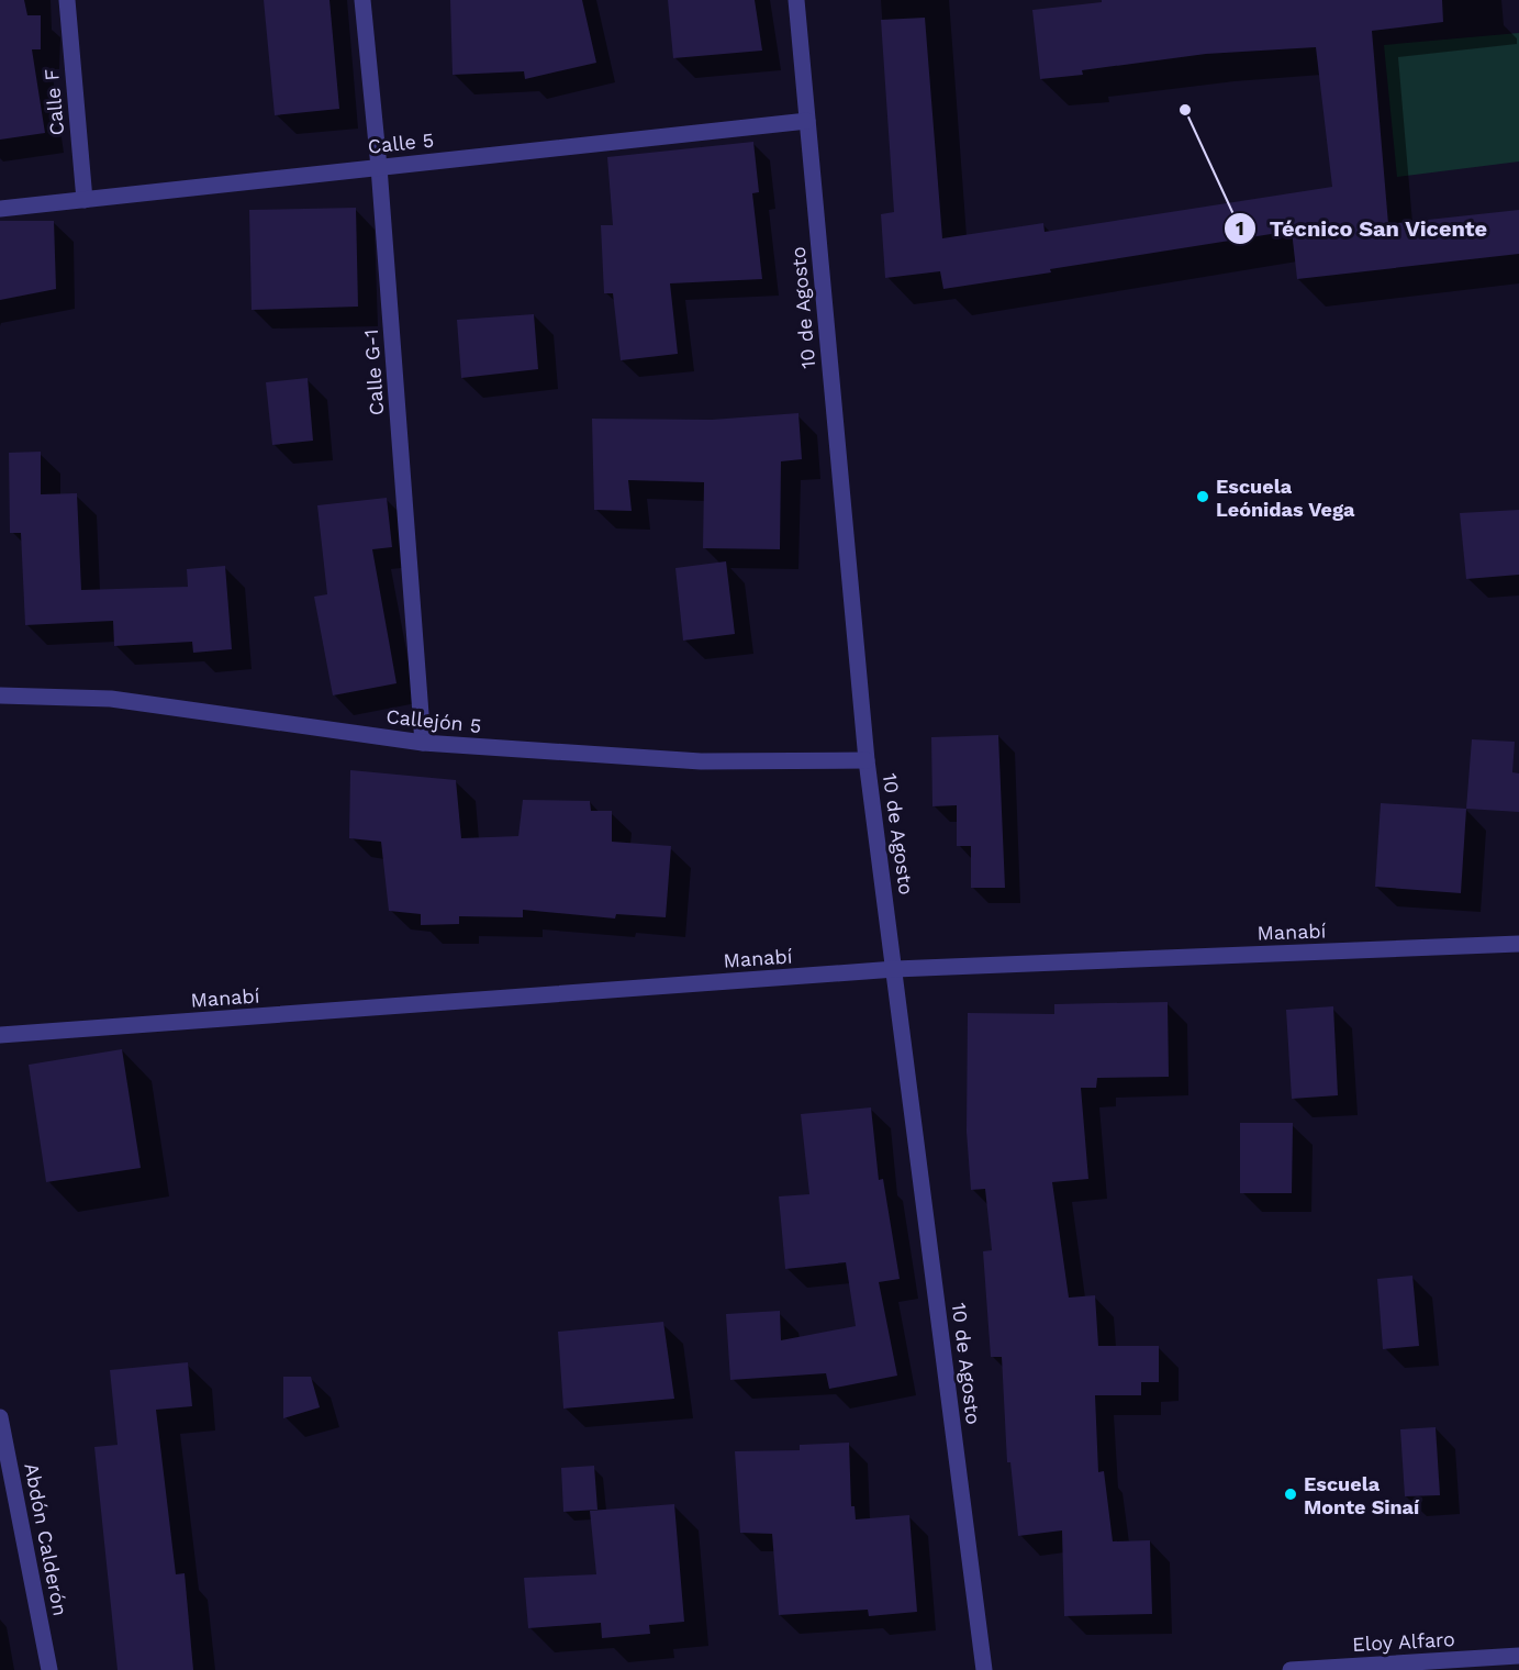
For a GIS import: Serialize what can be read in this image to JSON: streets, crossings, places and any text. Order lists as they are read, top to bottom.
{
  "streets": {
    "street": [
      "Calle F",
      "Calle 5",
      "10 de Agosto",
      "Calle G-1",
      "Callejón 5",
      "Manabí",
      "Abdón Calderón",
      "Eloy Alfaro"
    ]
  },
  "crossings": [
    ["Calle F", "Calle 5"],
    ["Calle 5", "10 de Agosto"],
    ["Calle 5", "Calle G-1"],
    ["10 de Agosto", "Callejón 5"],
    ["10 de Agosto", "Manabí"],
    ["Calle G-1", "Callejón 5"]
  ],
  "places": ["Técnico San Vicente", "Escuela Leónidas Vega", "Escuela Monte Sinaí"]
}
